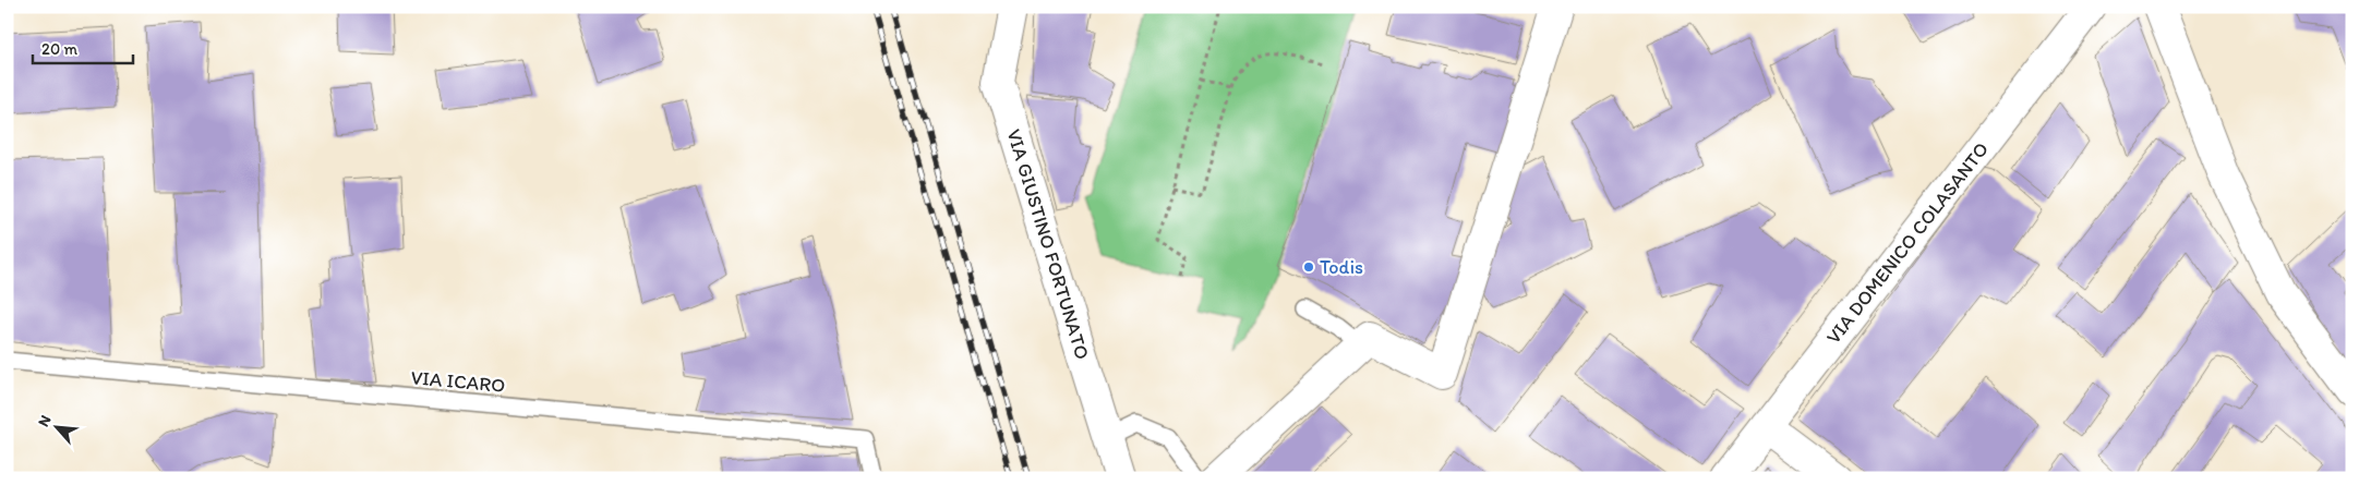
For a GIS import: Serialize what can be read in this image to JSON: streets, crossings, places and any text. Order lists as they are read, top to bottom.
{
  "streets": {
    "street": ["VIA DOMENICO COLASANTO", "VIA GIUSTINO FORTUNATO"],
    "lane": ["VIA ICARO"]
  },
  "places": ["Todis"],
  "scale_bar": "20 m",
  "north": "top left"
}
